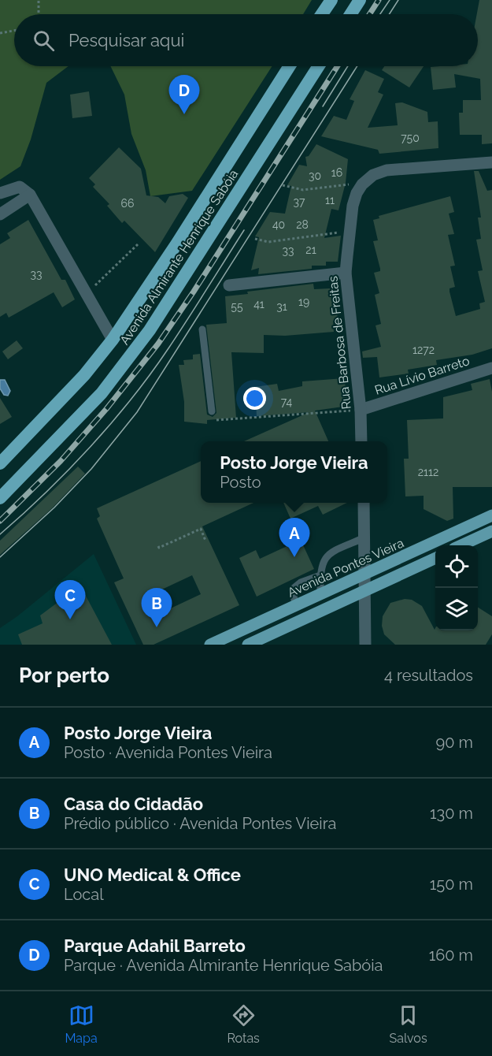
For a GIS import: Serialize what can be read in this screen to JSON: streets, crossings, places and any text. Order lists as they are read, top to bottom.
{
  "streets": {
    "highway": ["Avenida Almirante Henrique Sabóia"],
    "main road": ["Avenida Pontes Vieira"],
    "street": ["Rua Barbosa de Freitas", "Rua Lívio Barreto"]
  },
  "crossings": [
    ["Rua Barbosa de Freitas", "Rua Lívio Barreto"]
  ],
  "house_numbers": [
    "750",
    "16",
    "30",
    "11",
    "37",
    "66",
    "40",
    "28",
    "21",
    "33",
    "33",
    "19",
    "41",
    "55",
    "31",
    "1272",
    "74",
    "2112"
  ],
  "page": {
    "search": "Pesquisar aqui",
    "pins": [
      "D",
      "A",
      "C",
      "B"
    ],
    "popup": ["Posto Jorge Vieira", "Posto"],
    "heading": ["Por perto", "4 resultados"],
    "list": [
      {
        "mark": "A",
        "name": "Posto Jorge Vieira",
        "note": "Posto · Avenida Pontes Vieira",
        "value": "90 m"
      },
      {
        "mark": "B",
        "name": "Casa do Cidadão",
        "note": "Prédio público · Avenida Pontes Vieira",
        "value": "130 m"
      },
      {
        "mark": "C",
        "name": "UNO Medical & Office",
        "note": "Local",
        "value": "150 m"
      },
      {
        "mark": "D",
        "name": "Parque Adahil Barreto",
        "note": "Parque · Avenida Almirante Henrique Sabóia",
        "value": "160 m"
      }
    ],
    "nav": ["Mapa", "Rotas", "Salvos"]
  }
}
